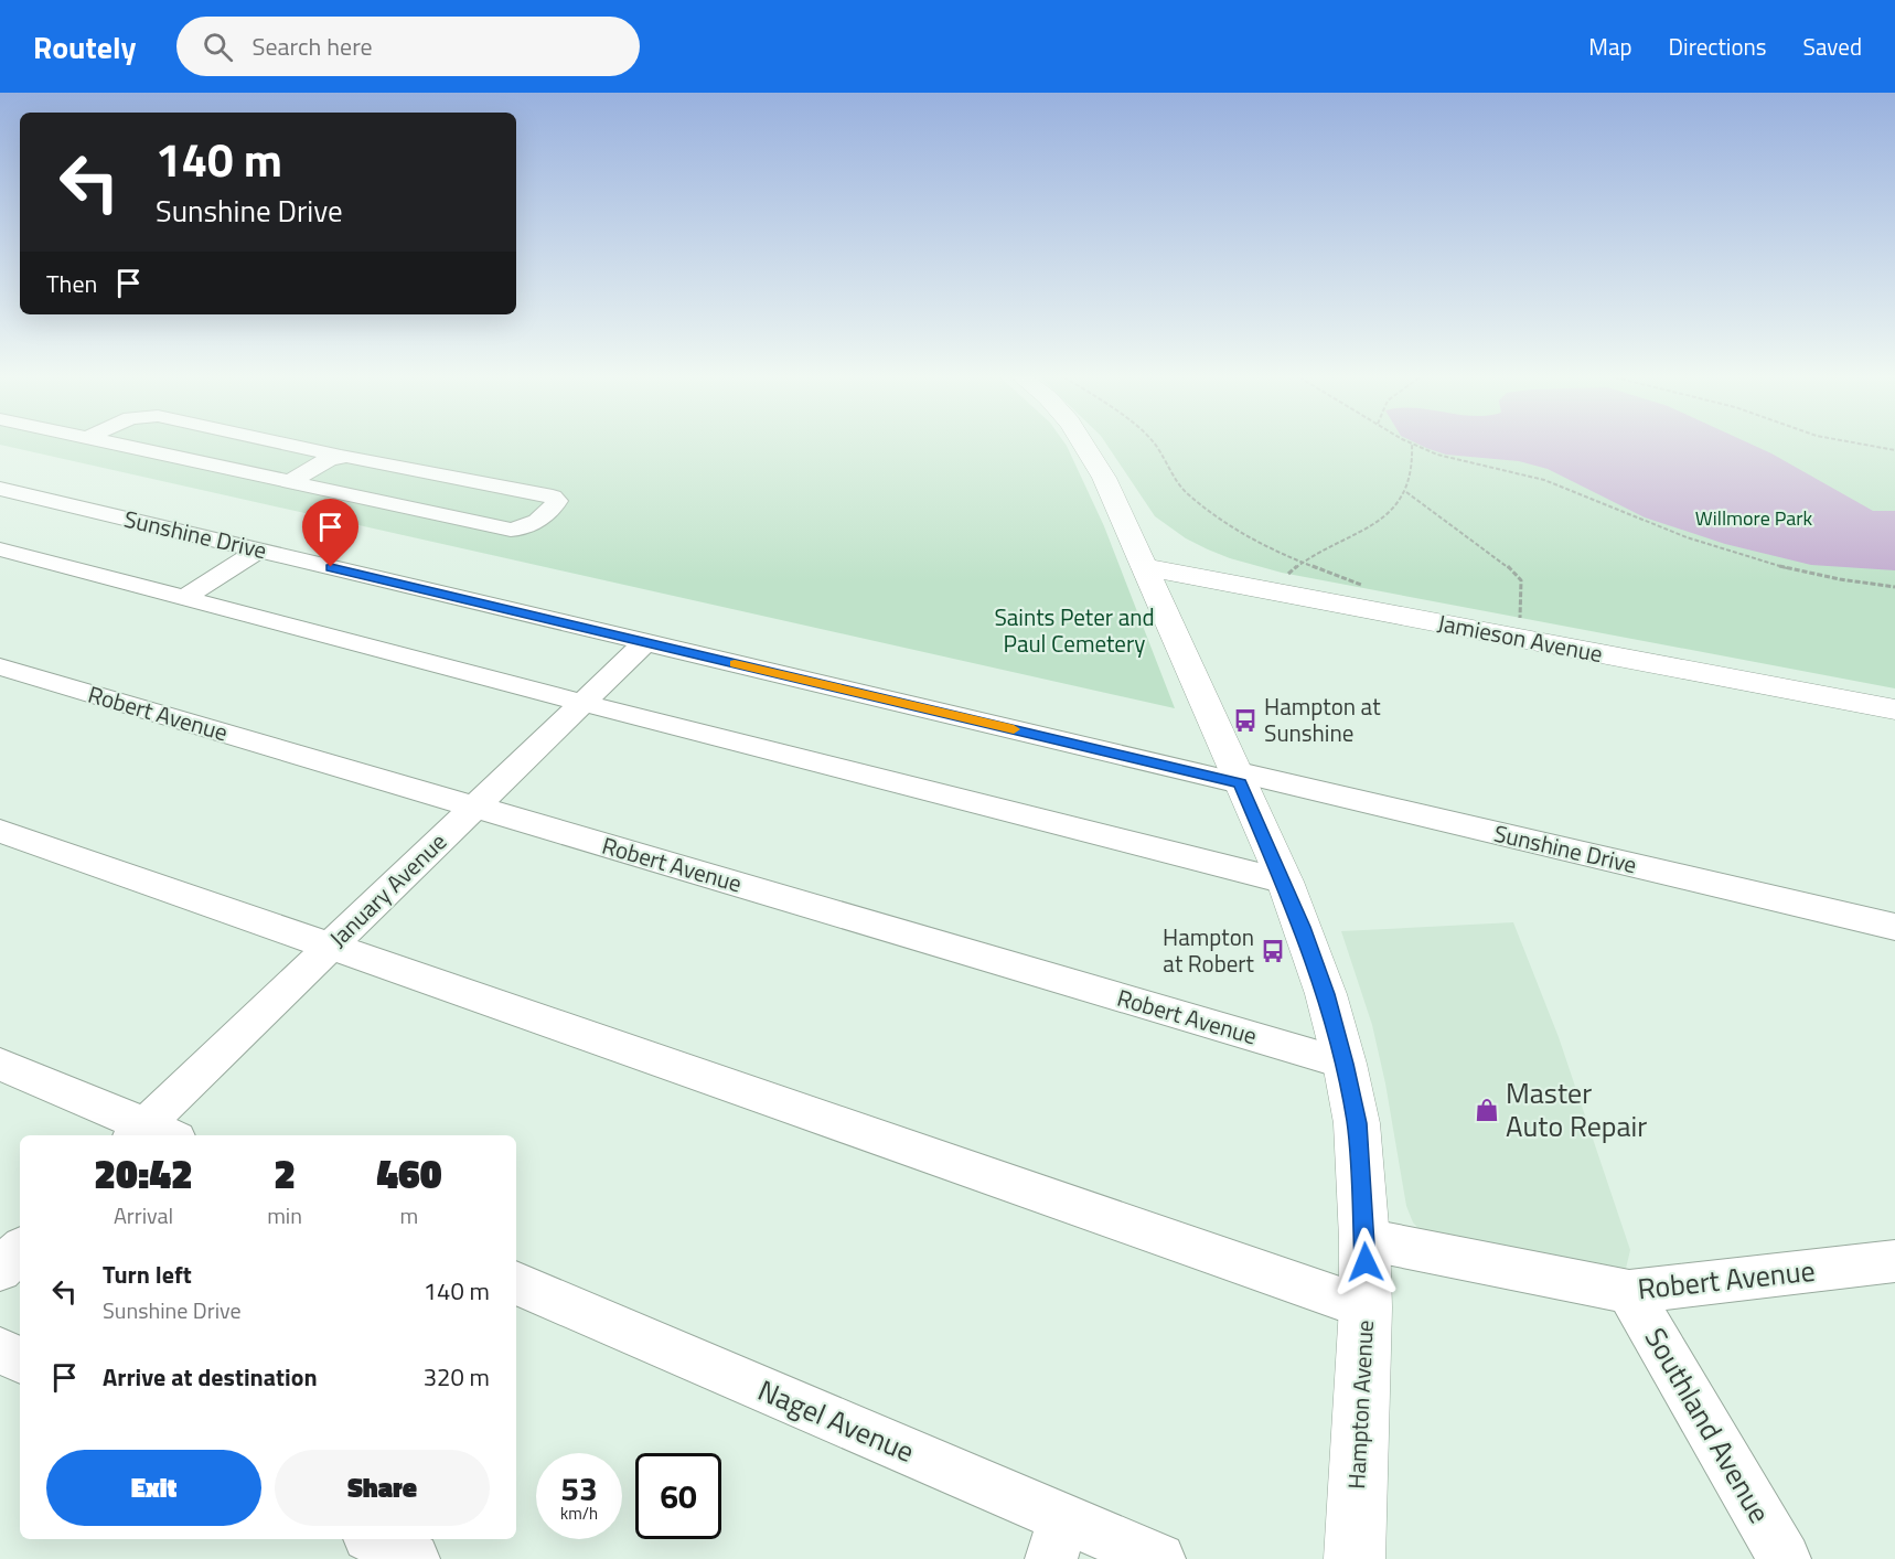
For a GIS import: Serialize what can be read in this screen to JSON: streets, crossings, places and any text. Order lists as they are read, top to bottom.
{
  "streets": {
    "main road": ["Jamieson Avenue", "Hampton Avenue"],
    "street": [
      "Sunshine Drive",
      "Robert Avenue",
      "January Avenue",
      "Nagel Avenue",
      "Southland Avenue"
    ]
  },
  "crossings": [
    ["Sunshine Drive", "January Avenue"],
    ["Sunshine Drive", "Hampton Avenue"],
    ["Jamieson Avenue", "Hampton Avenue"],
    ["Robert Avenue", "January Avenue"],
    ["Robert Avenue", "Hampton Avenue"],
    ["Robert Avenue", "Southland Avenue"]
  ],
  "parks": ["Willmore Park", "Saints Peter and Paul Cemetery"],
  "places": {
    "bus stop": ["Hampton at Sunshine", "Hampton at Robert"],
    "shop": ["Master Auto Repair"]
  },
  "page": {
    "header": "Routely",
    "search": "Search here",
    "nav": ["Map", "Directions", "Saved"],
    "turn": ["140 m", "Sunshine Drive"],
    "then": "Then",
    "eta": [
      "20:42",
      "Arrival",
      "2",
      "min",
      "460",
      "m"
    ],
    "list": [
      {
        "name": "Turn left",
        "note": "Sunshine Drive",
        "value": "140 m"
      },
      {
        "name": "Arrive at destination",
        "value": "320 m"
      }
    ],
    "buttons": ["Exit", "Share"],
    "speed": "53 km/h",
    "limit": "60"
  }
}
